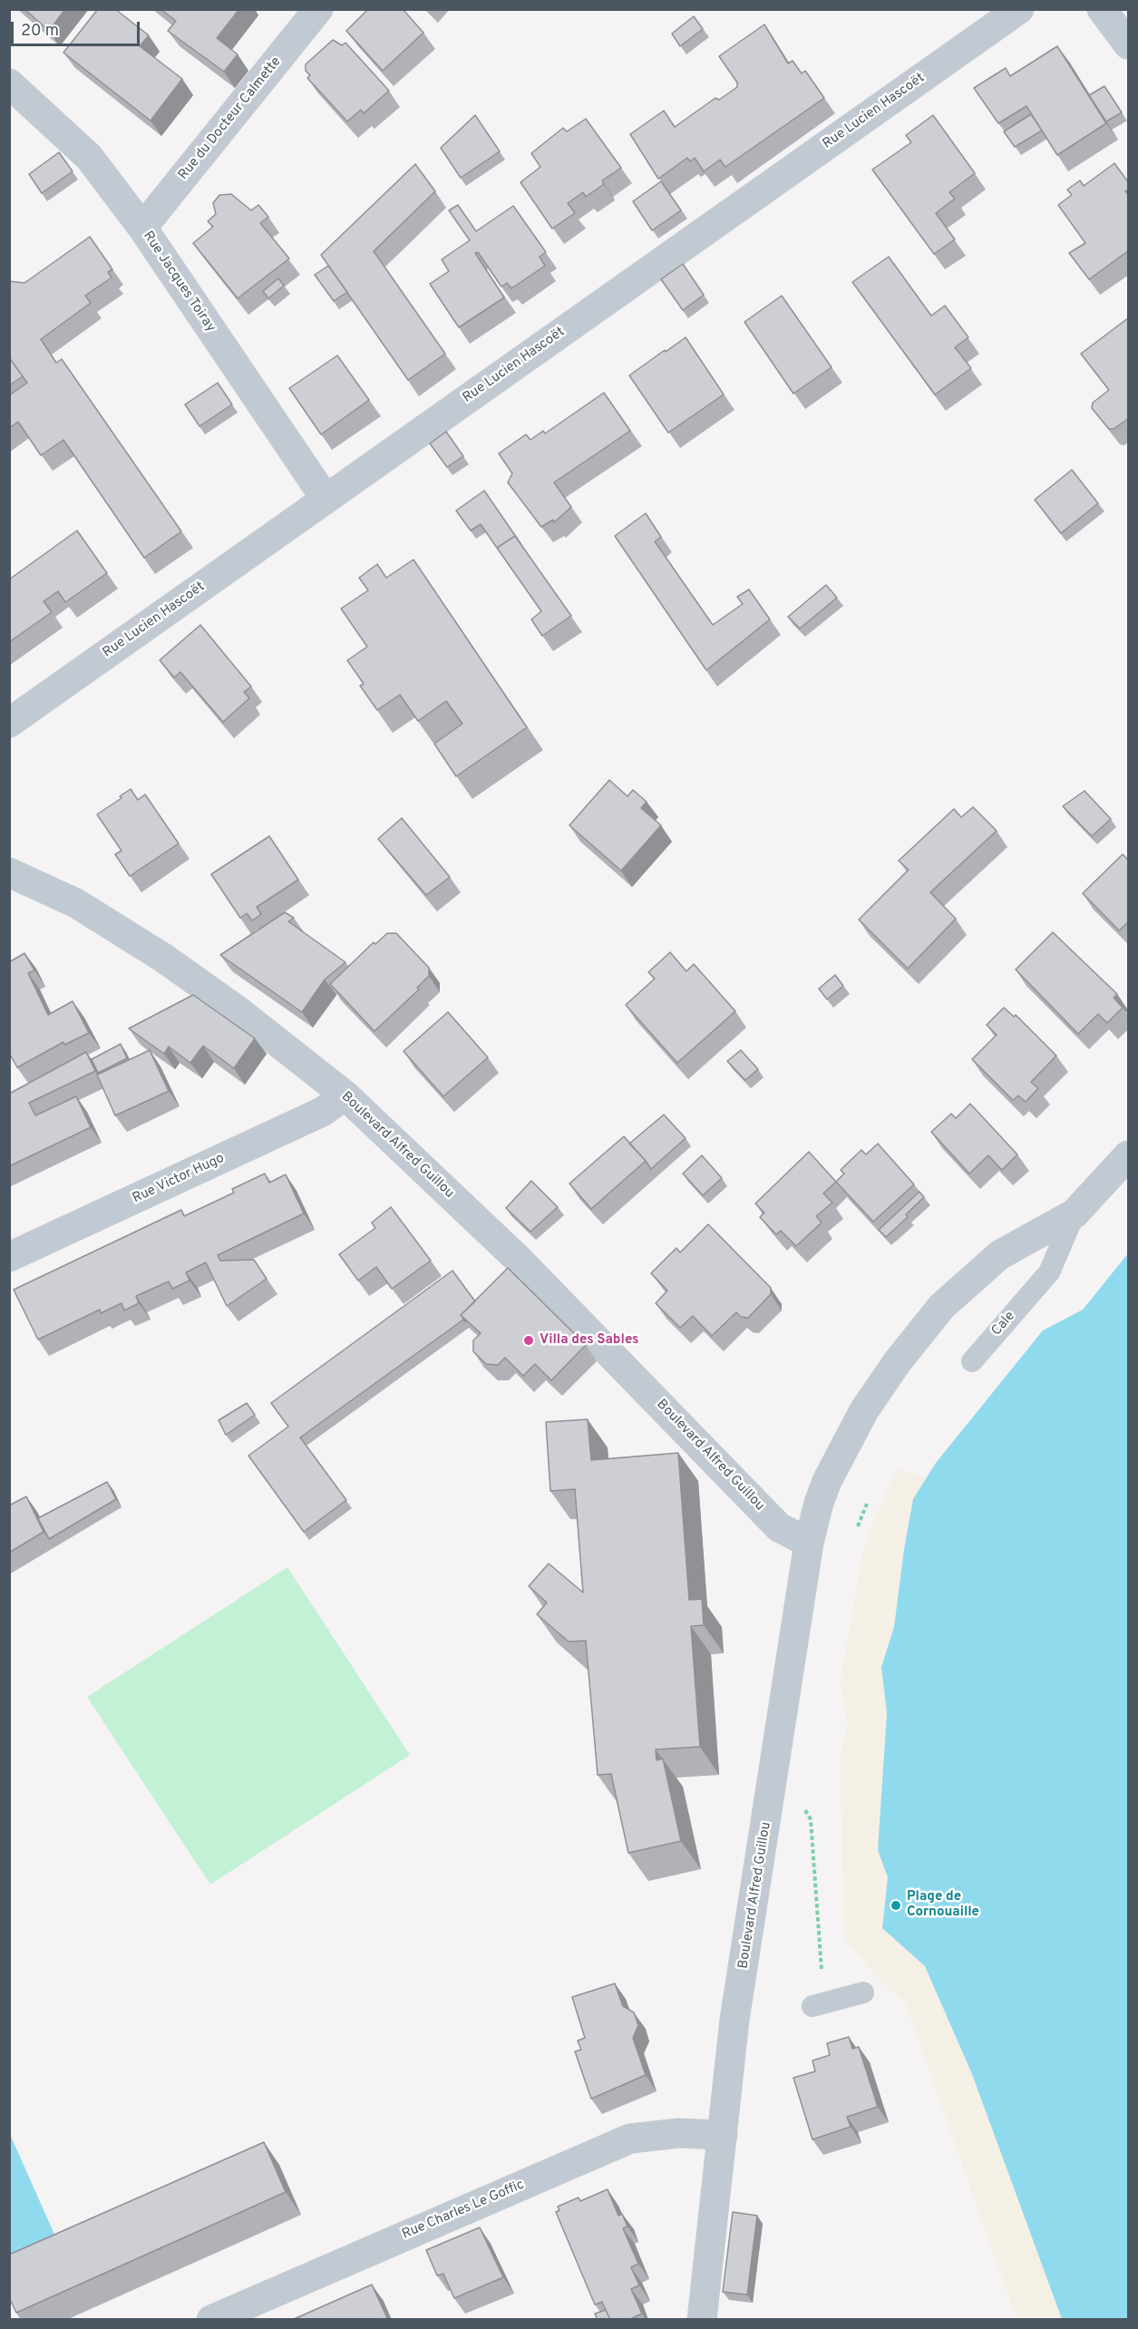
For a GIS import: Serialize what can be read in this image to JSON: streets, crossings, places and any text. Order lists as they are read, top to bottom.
{
  "streets": {
    "street": [
      "Rue Lucien Hascoët",
      "Rue du Docteur Calmette",
      "Rue Jacques Toiray",
      "Boulevard Alfred Guillou",
      "Rue Victor Hugo",
      "Rue Charles Le Goffic"
    ],
    "lane": ["Cale"]
  },
  "crossings": [
    ["Rue Lucien Hascoët", "Rue Jacques Toiray"],
    ["Rue du Docteur Calmette", "Rue Jacques Toiray"],
    ["Boulevard Alfred Guillou", "Rue Victor Hugo"],
    ["Boulevard Alfred Guillou", "Rue Charles Le Goffic"]
  ],
  "places": ["Villa des Sables", "Plage de Cornouaille"],
  "scale_bar": "20 m"
}
